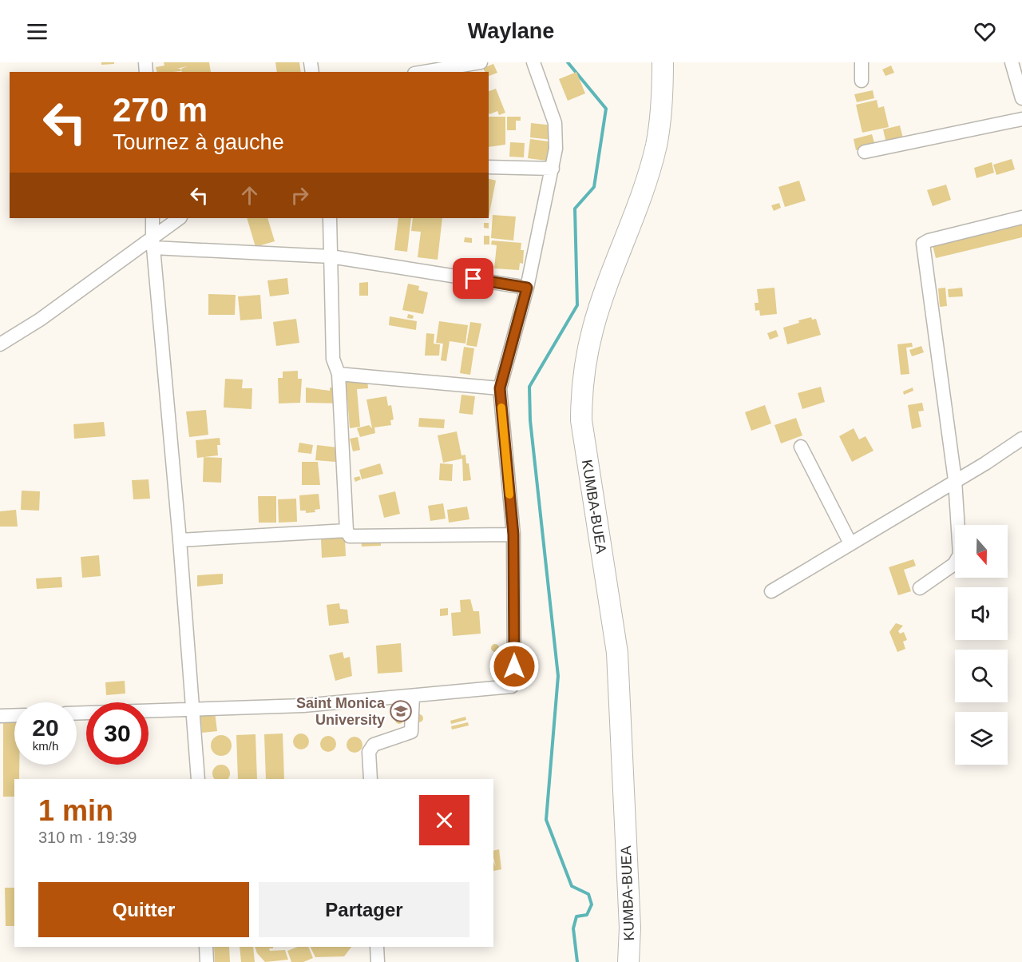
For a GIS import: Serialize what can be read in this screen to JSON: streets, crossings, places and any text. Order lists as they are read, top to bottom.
{
  "streets": {
    "highway": ["KUMBA-BUEA"]
  },
  "places": {
    "school or university": ["Saint Monica University"]
  },
  "north": "bottom",
  "page": {
    "header": "Waylane",
    "turn": ["270 m", "Tournez à gauche"],
    "speed": "20 km/h",
    "limit": "30",
    "heading": ["1 min", "310 m · 19:39"],
    "buttons": ["Quitter", "Partager"]
  }
}
